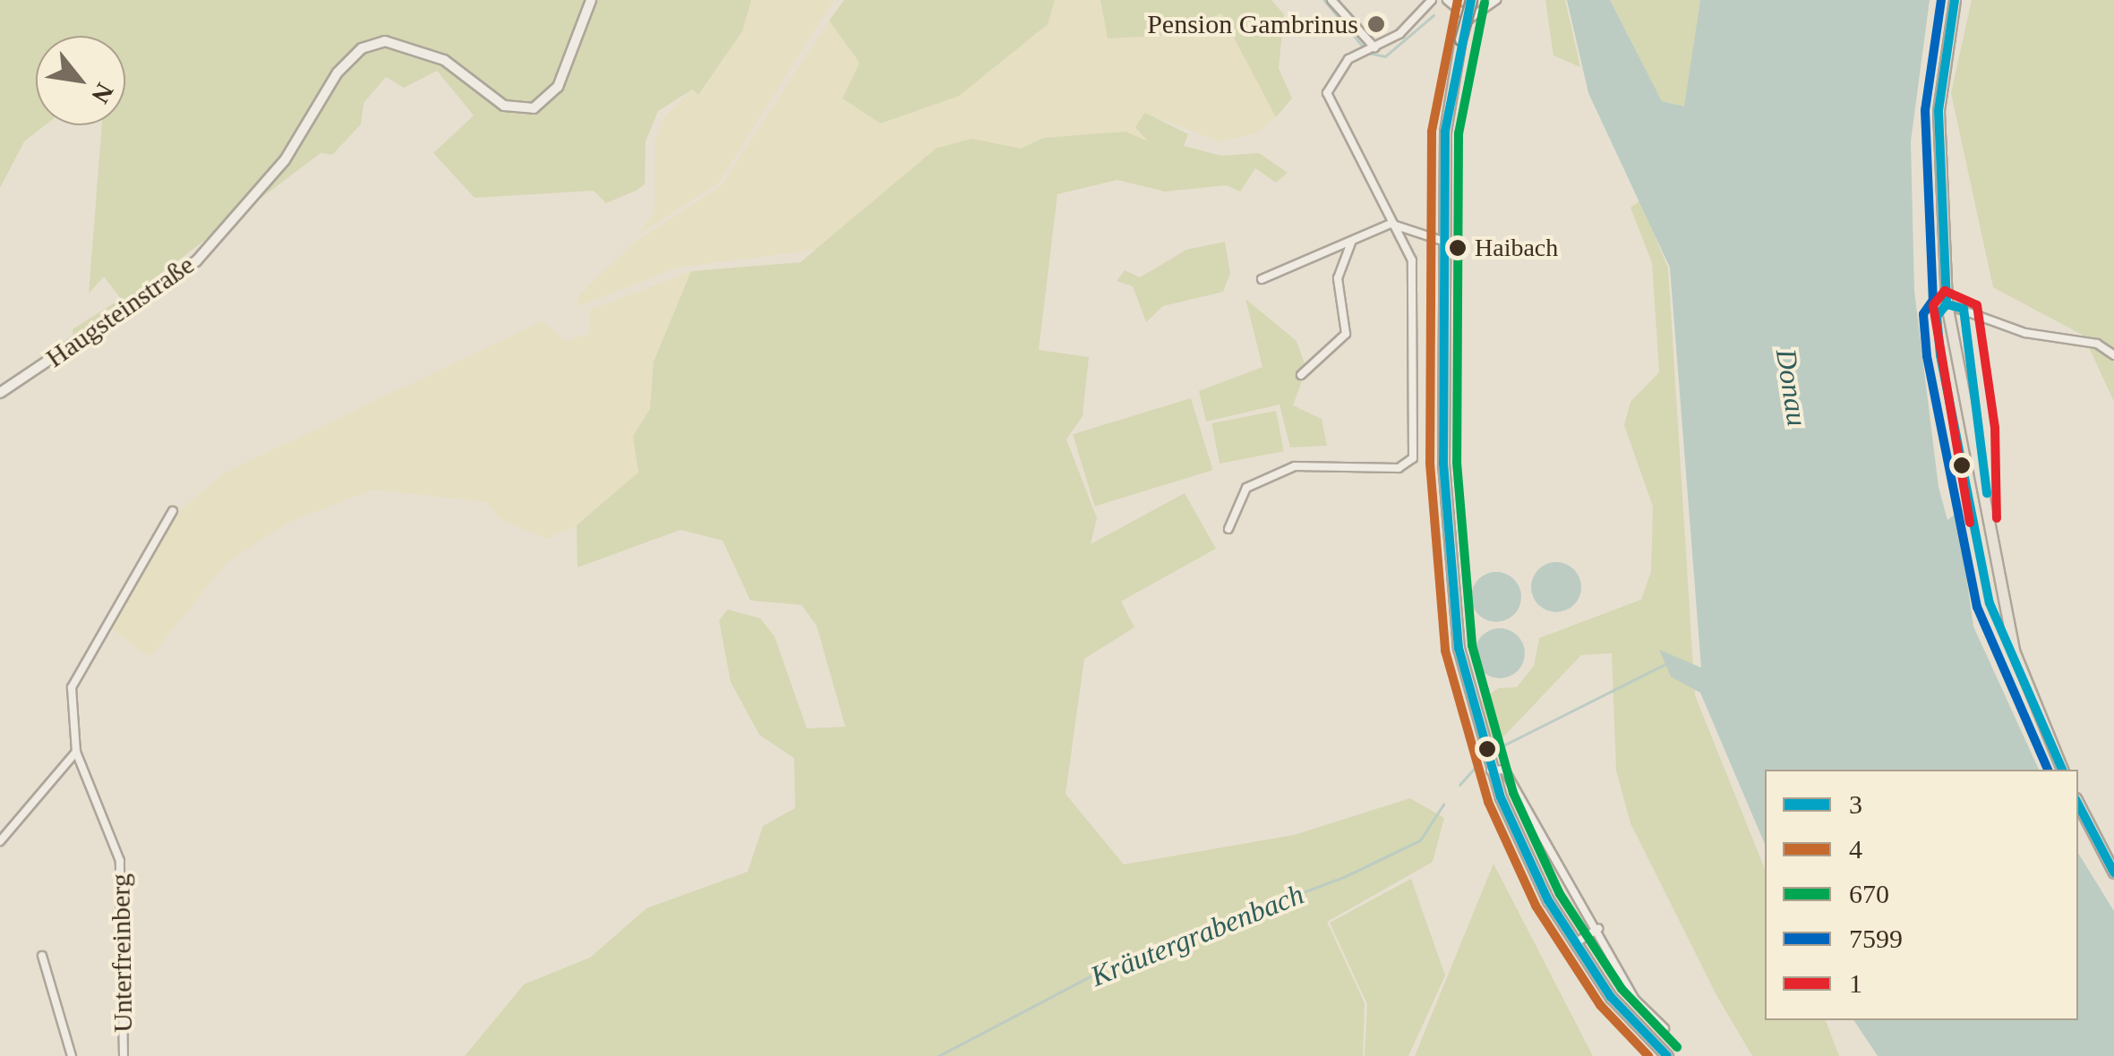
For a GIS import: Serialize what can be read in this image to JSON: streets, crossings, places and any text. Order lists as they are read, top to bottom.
{
  "streets": {
    "main road": ["Haugsteinstraße"],
    "street": ["Unterfreinberg"]
  },
  "water": ["Donau", "Kräutergrabenbach"],
  "places": ["Pension Gambrinus", "Haibach"],
  "lines": [
    "transit line 3",
    "transit line 4",
    "transit line 7599",
    "transit line 670",
    "transit line 1"
  ],
  "legend": [
    "3",
    "4",
    "670",
    "7599",
    "1"
  ],
  "north": "bottom right"
}
